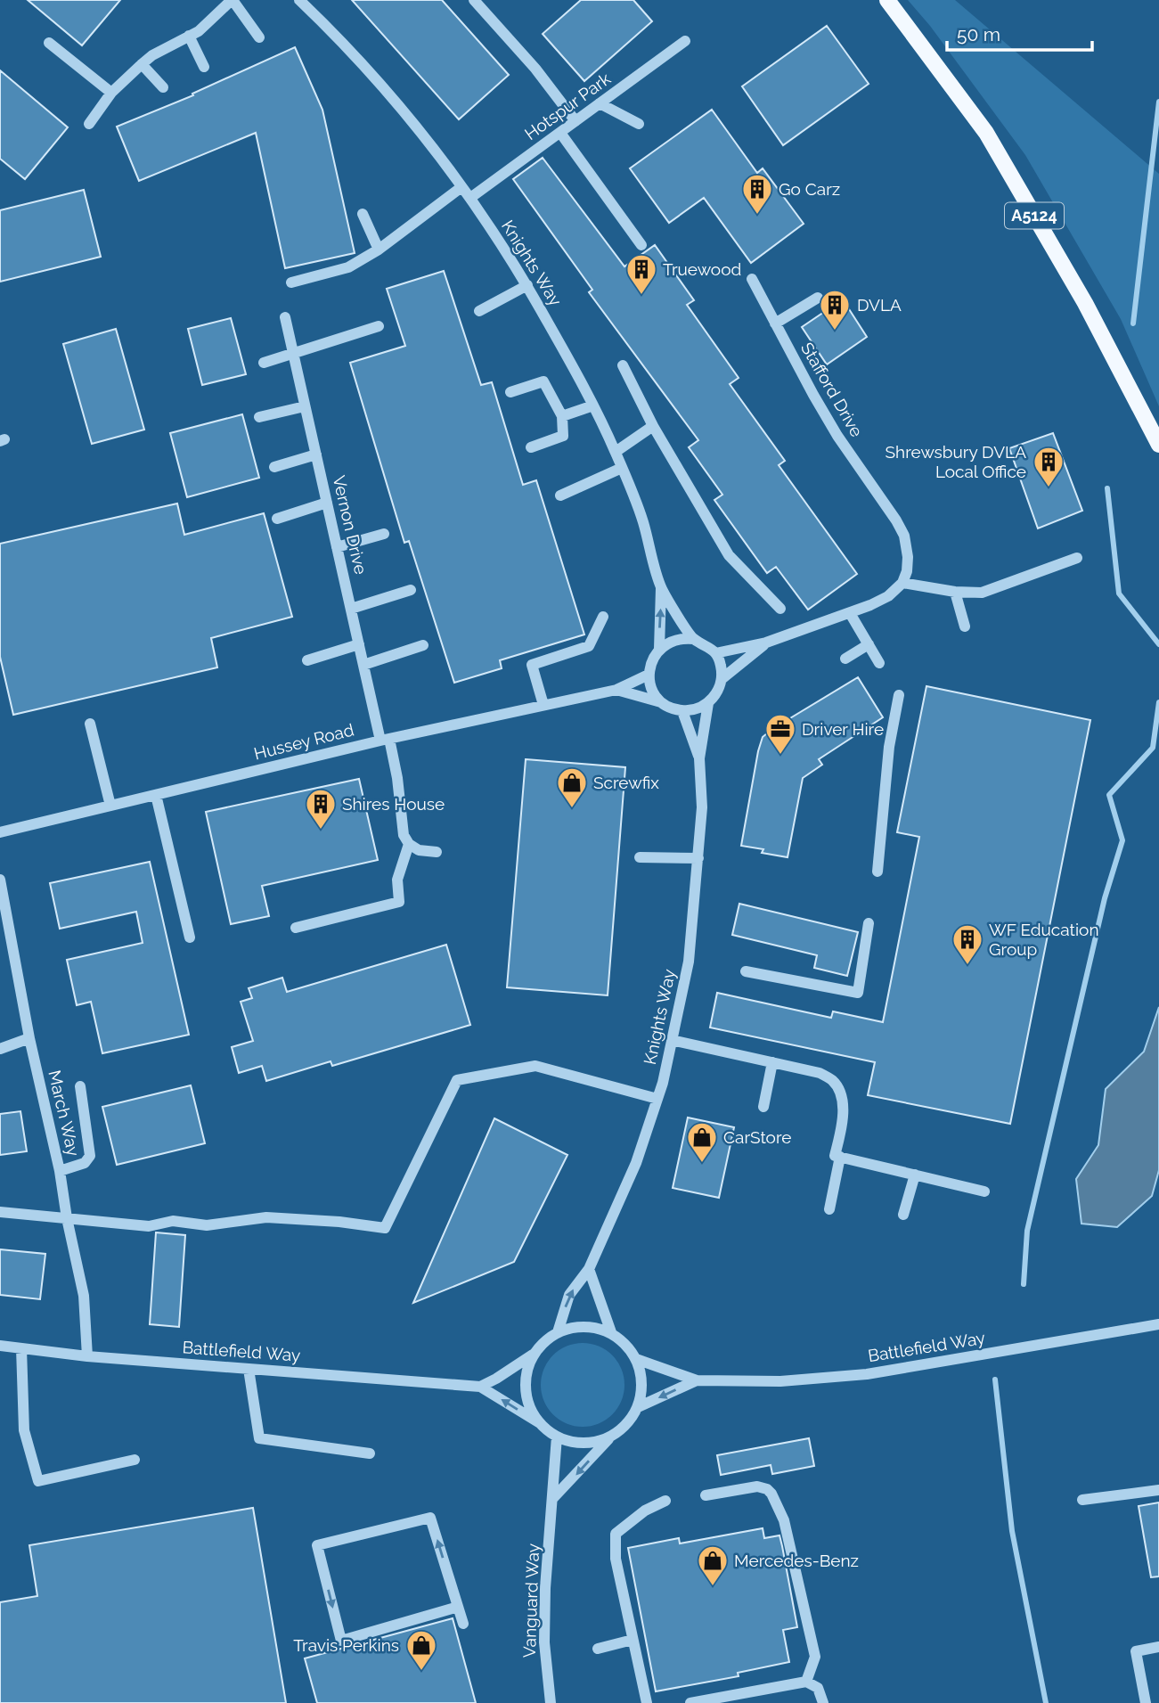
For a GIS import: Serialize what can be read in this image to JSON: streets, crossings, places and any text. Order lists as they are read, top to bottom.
{
  "streets": {
    "main road": ["A5124"],
    "street": [
      "Hotspur Park",
      "Knights Way",
      "Stafford Drive",
      "Vernon Drive",
      "Hussey Road",
      "March Way",
      "Battlefield Way",
      "Vanguard Way"
    ]
  },
  "crossings": [
    ["Hotspur Park", "Knights Way"],
    ["Knights Way", "Hussey Road"],
    ["Knights Way", "Battlefield Way"],
    ["Knights Way", "Vanguard Way"],
    ["Vernon Drive", "Hussey Road"],
    ["March Way", "Battlefield Way"],
    ["Battlefield Way", "Vanguard Way"]
  ],
  "places": {
    "building": [
      "Go Carz",
      "Truewood",
      "DVLA",
      "Shrewsbury DVLA Local Office",
      "Shires House",
      "WF Education Group"
    ],
    "office": ["Driver Hire"],
    "shop": [
      "Screwfix",
      "CarStore",
      "Mercedes-Benz",
      "Travis Perkins"
    ]
  },
  "scale_bar": "50 m"
}
